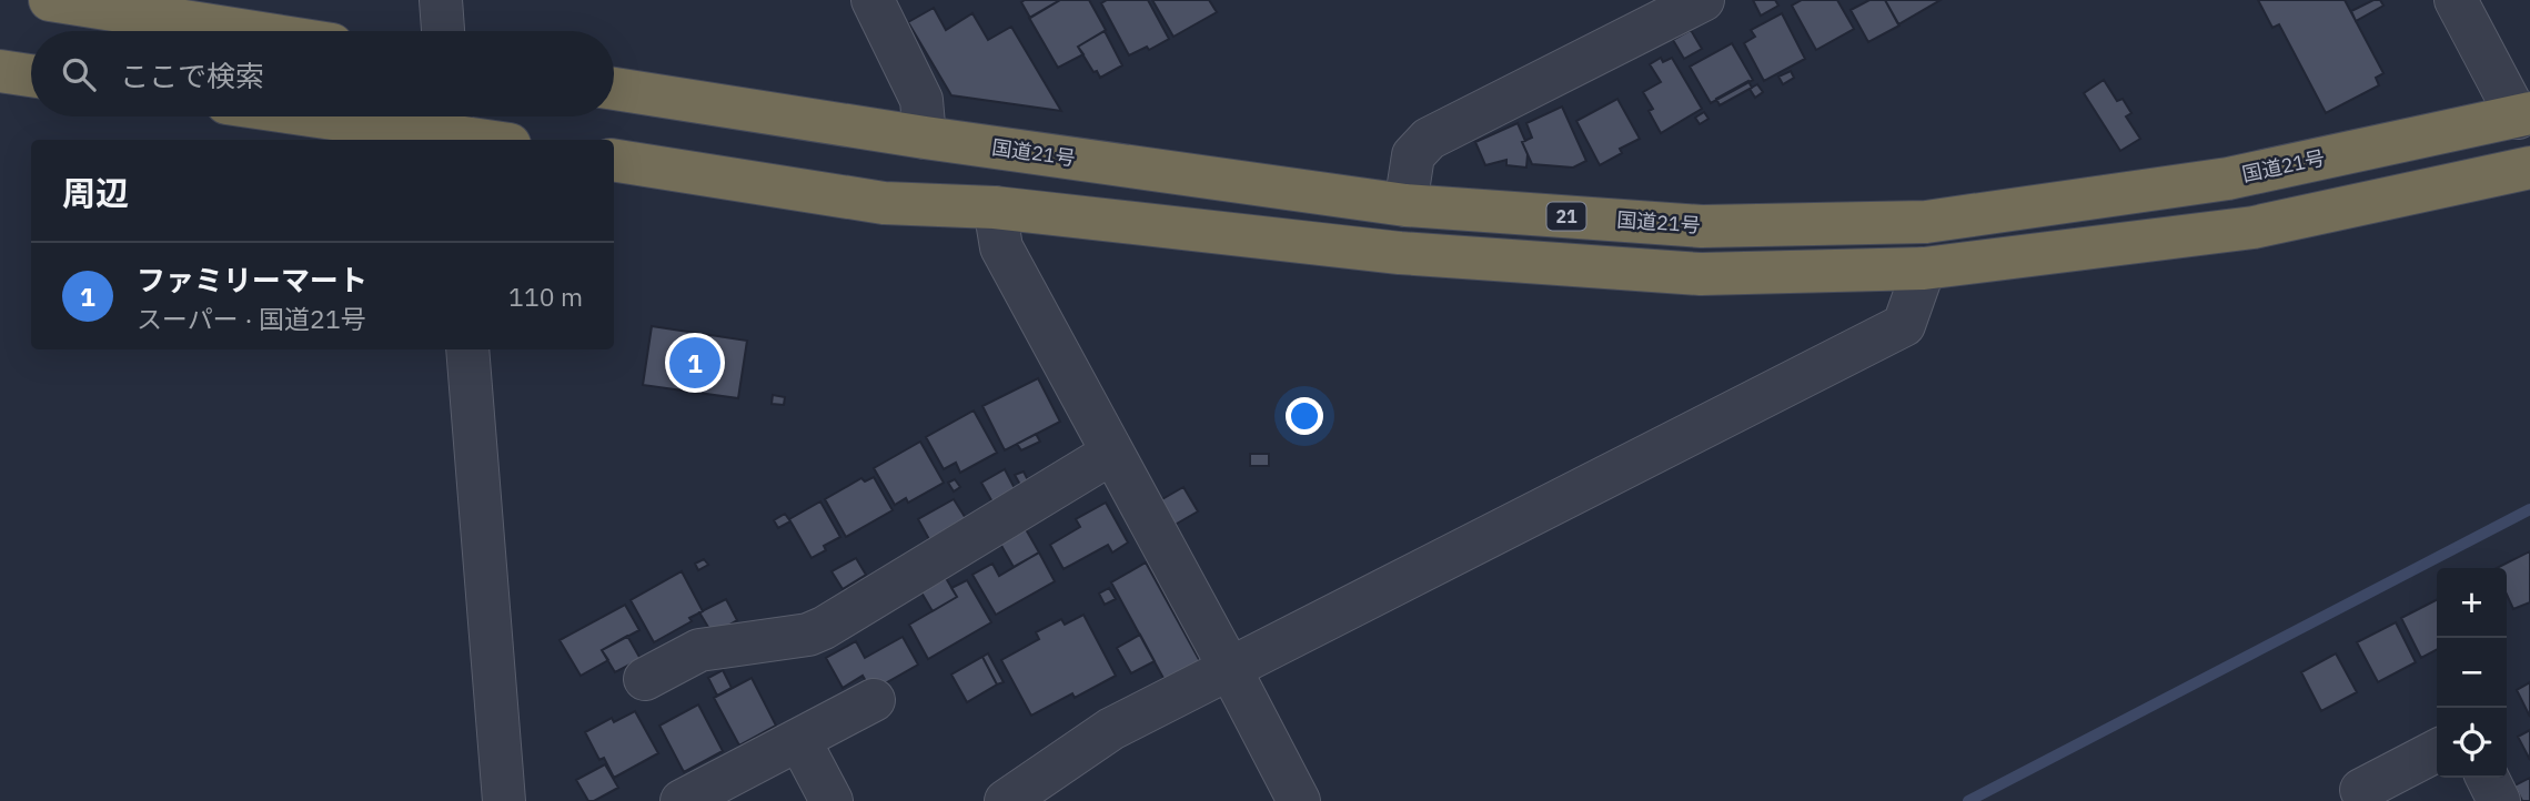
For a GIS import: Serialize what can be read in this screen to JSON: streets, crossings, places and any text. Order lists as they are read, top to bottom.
{
  "streets": {
    "highway": ["国道21号", "21"]
  },
  "page": {
    "search": "ここで検索",
    "heading": "周辺",
    "list": [
      {
        "mark": "1",
        "name": "ファミリーマート",
        "note": "スーパー · 国道21号",
        "value": "110 m"
      }
    ],
    "pins": "1",
    "map_buttons": ["+", "−"]
  }
}
